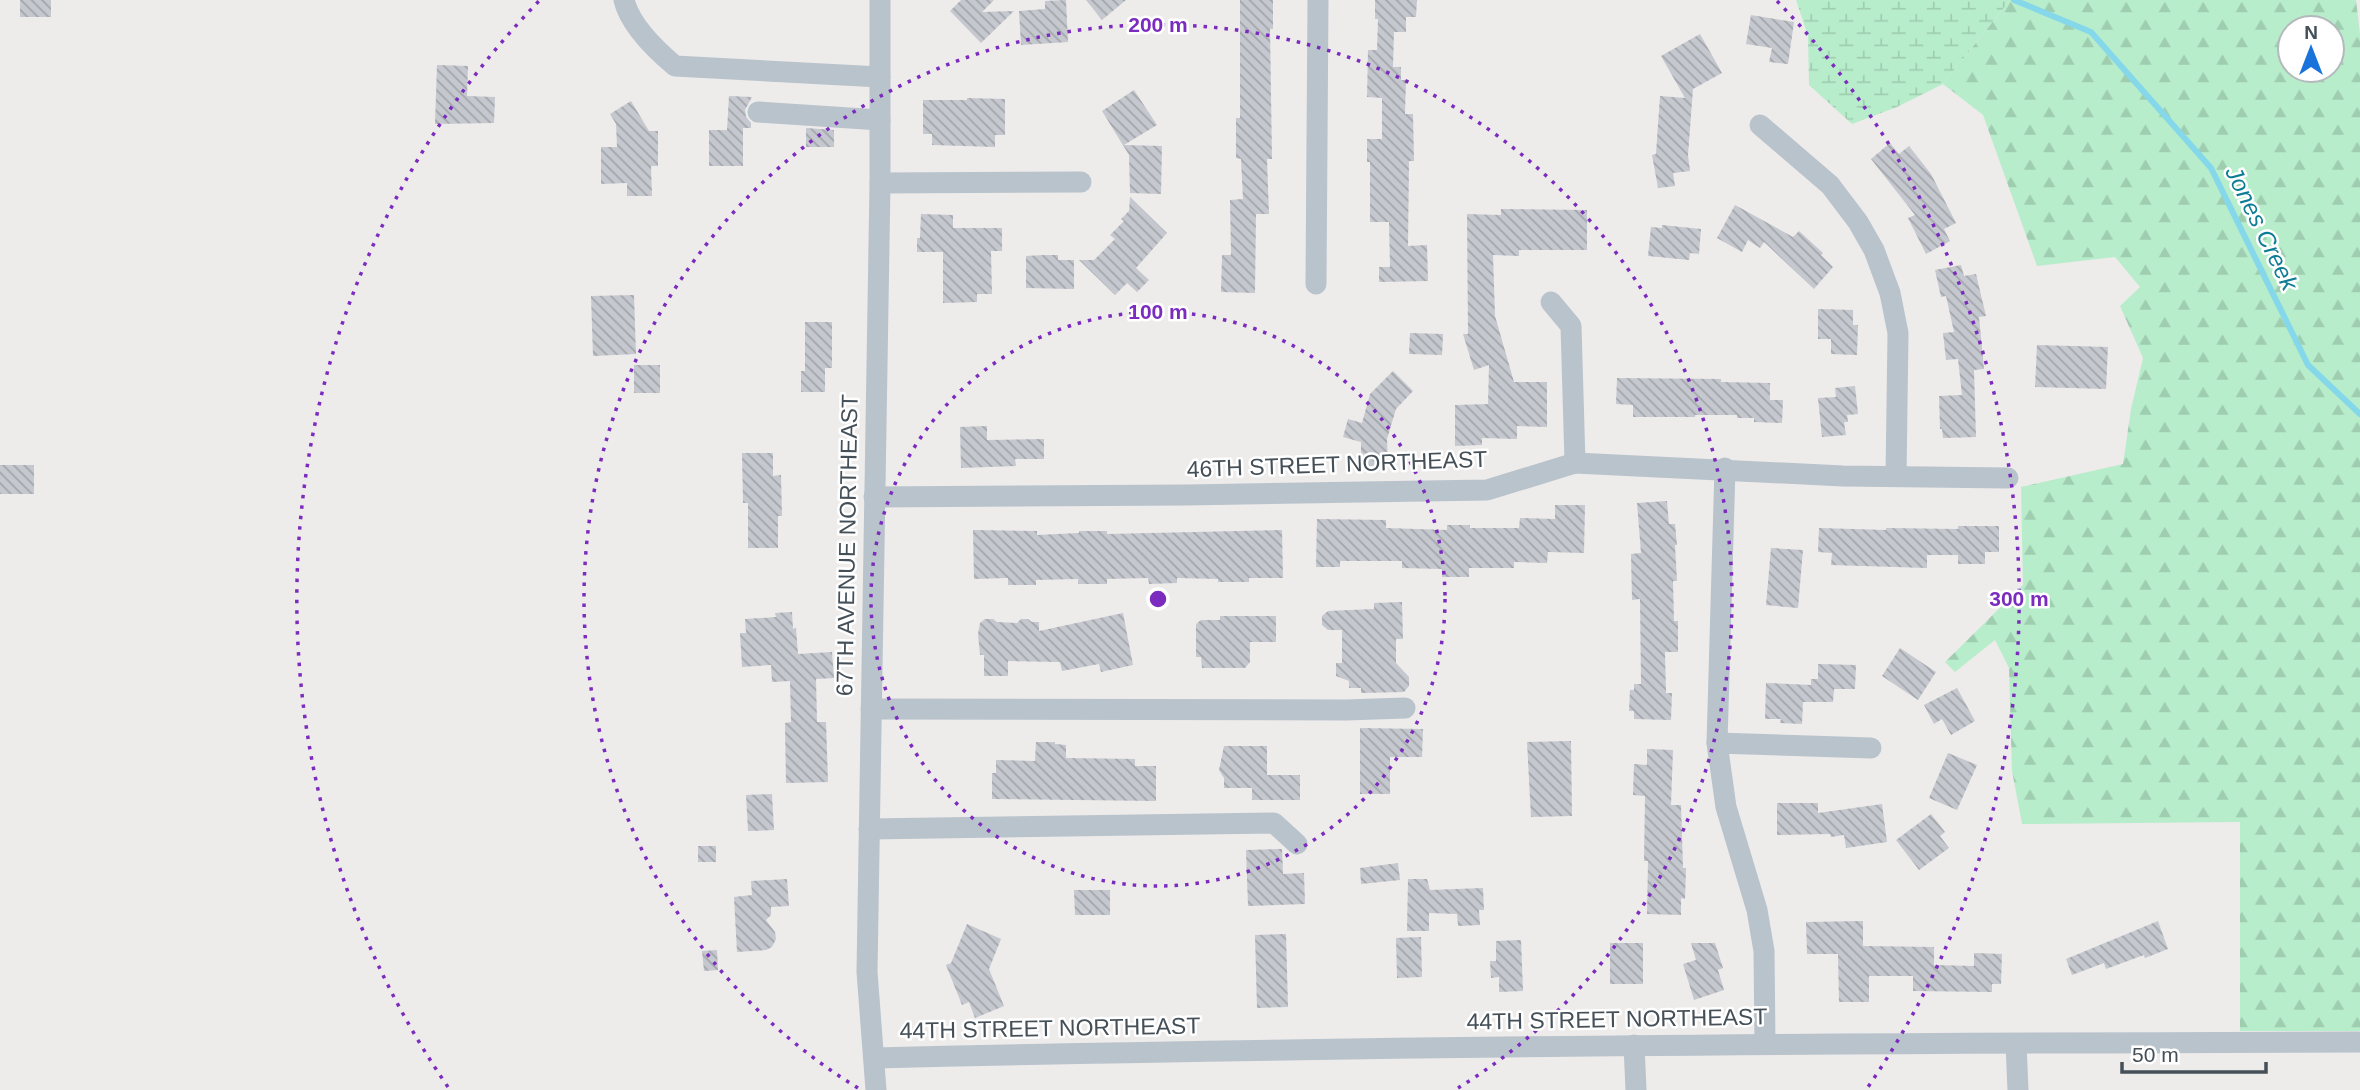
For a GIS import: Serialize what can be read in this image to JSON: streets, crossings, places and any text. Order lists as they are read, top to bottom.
{
  "streets": {
    "street": ["46TH STREET NORTHEAST", "67TH AVENUE NORTHEAST", "44TH STREET NORTHEAST"]
  },
  "crossings": [
    ["46TH STREET NORTHEAST", "67TH AVENUE NORTHEAST"],
    ["67TH AVENUE NORTHEAST", "44TH STREET NORTHEAST"]
  ],
  "water": ["Jones Creek"],
  "scale_bar": "50 m",
  "north": "top",
  "rings": ["200 m", "100 m", "300 m"]
}
